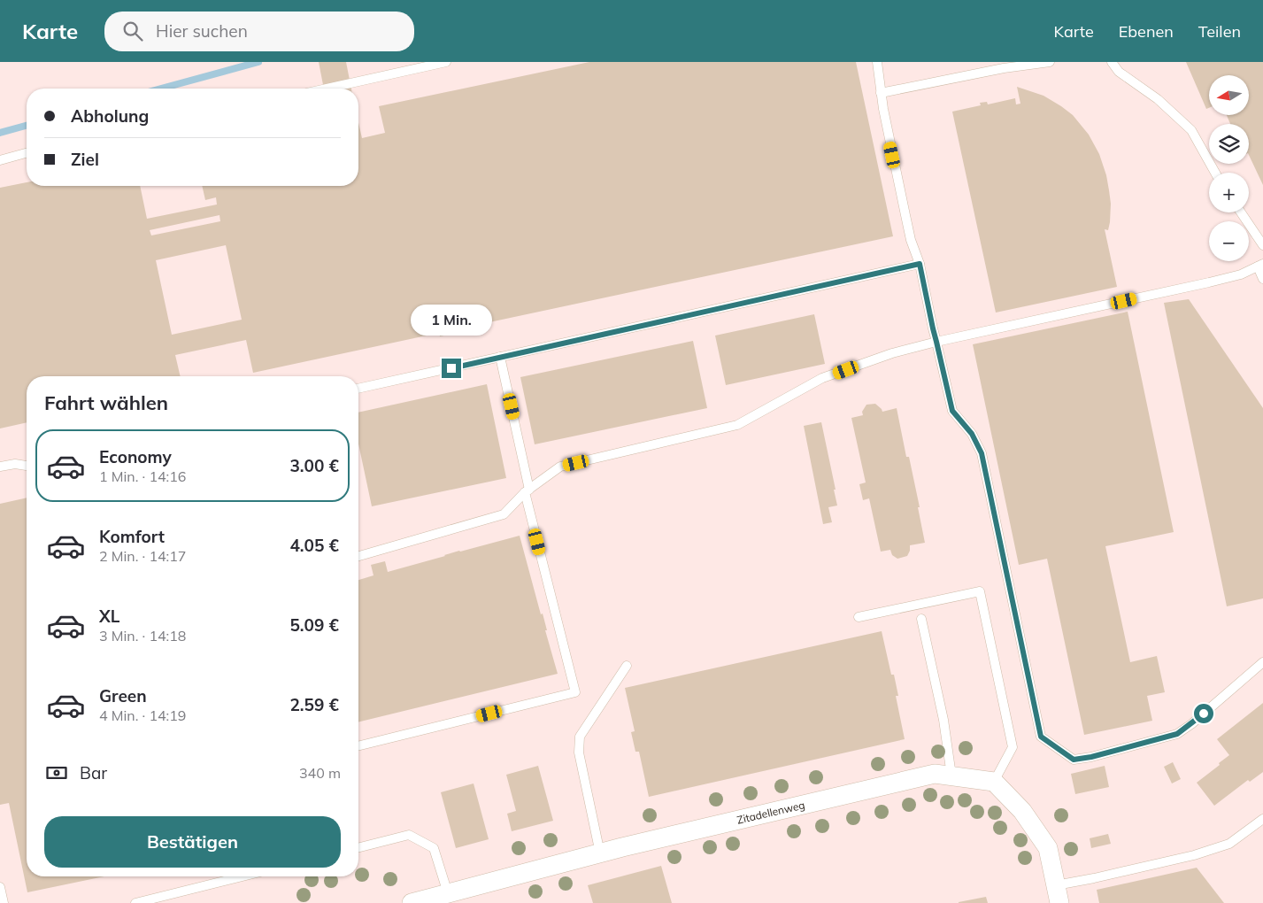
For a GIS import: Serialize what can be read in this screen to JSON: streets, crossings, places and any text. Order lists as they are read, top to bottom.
{
  "streets": {
    "street": ["Zitadellenweg"]
  },
  "north": "left",
  "page": {
    "header": "Karte",
    "search": "Hier suchen",
    "nav": ["Karte", "Ebenen", "Teilen"],
    "map_buttons": ["+", "−"],
    "banner": ["Abholung", "Ziel"],
    "bubble": "1 Min.",
    "heading": "Fahrt wählen",
    "list": [
      {
        "name": "Economy",
        "note": "1 Min. · 14:16",
        "value": "3.00 €"
      },
      {
        "name": "Komfort",
        "note": "2 Min. · 14:17",
        "value": "4.05 €"
      },
      {
        "name": "XL",
        "note": "3 Min. · 14:18",
        "value": "5.09 €"
      },
      {
        "name": "Green",
        "note": "4 Min. · 14:19",
        "value": "2.59 €"
      }
    ],
    "pay": ["Bar", "340 m"],
    "buttons": "Bestätigen"
  }
}
